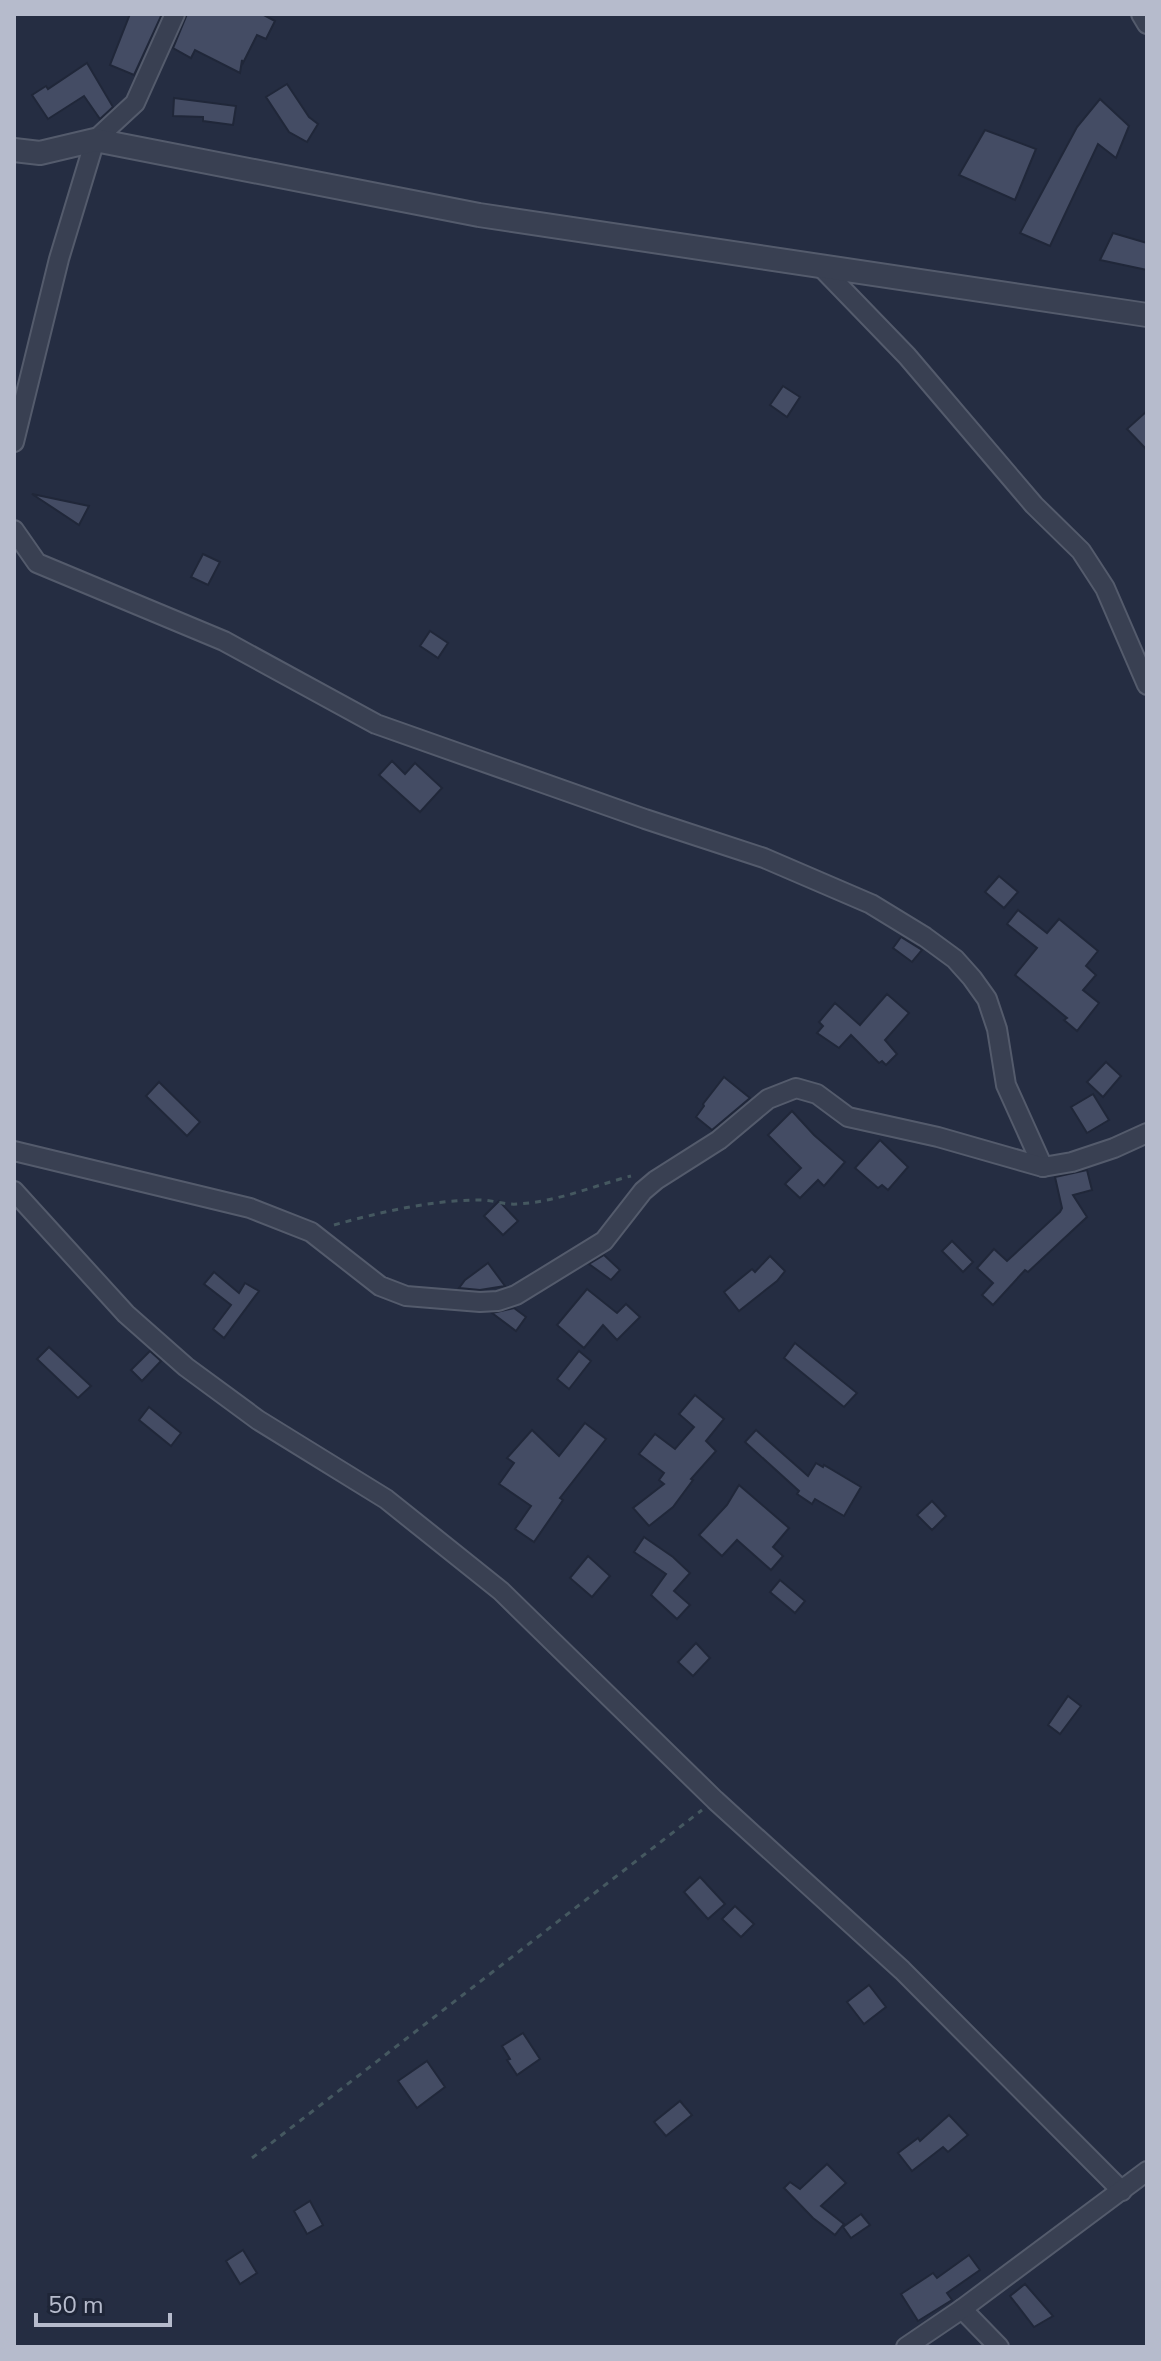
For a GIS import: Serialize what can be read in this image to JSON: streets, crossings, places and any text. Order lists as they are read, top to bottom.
{
  "scale_bar": "50 m"
}
